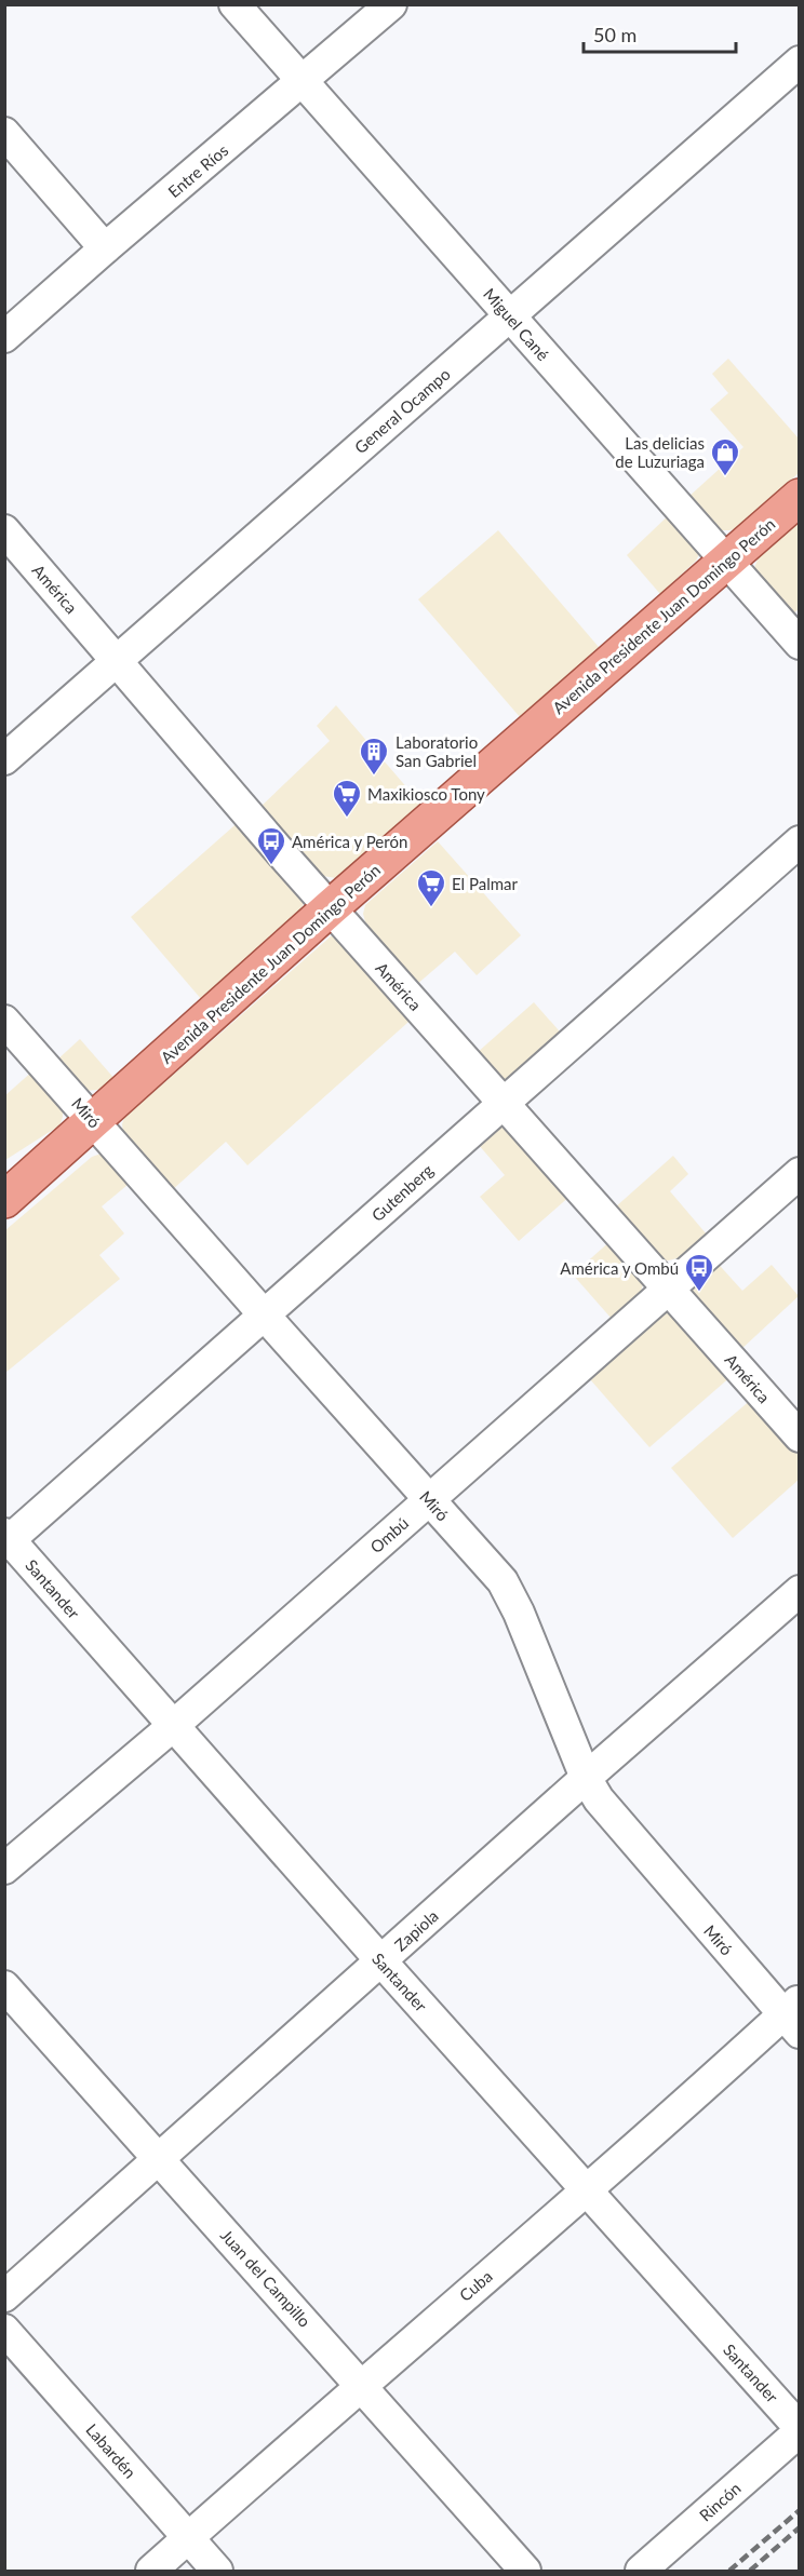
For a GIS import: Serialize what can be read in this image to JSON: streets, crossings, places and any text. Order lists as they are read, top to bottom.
{
  "streets": {
    "main road": ["Avenida Presidente Juan Domingo Perón"],
    "street": [
      "Entre Ríos",
      "Miguel Cané",
      "General Ocampo",
      "América",
      "Miró",
      "Gutenberg",
      "Ombú",
      "Santander",
      "Zapiola",
      "Juan del Campillo",
      "Cuba",
      "Labardén",
      "Rincón"
    ]
  },
  "crossings": [
    ["Entre Ríos", "Miguel Cané"],
    ["Miguel Cané", "General Ocampo"],
    ["Miguel Cané", "Avenida Presidente Juan Domingo Perón"],
    ["General Ocampo", "América"],
    ["América", "Avenida Presidente Juan Domingo Perón"],
    ["América", "Gutenberg"],
    ["América", "Ombú"],
    ["Avenida Presidente Juan Domingo Perón", "Miró"],
    ["Miró", "Gutenberg"],
    ["Miró", "Ombú"],
    ["Miró", "Zapiola"],
    ["Miró", "Cuba"],
    ["Gutenberg", "Santander"],
    ["Ombú", "Santander"],
    ["Santander", "Zapiola"],
    ["Santander", "Cuba"],
    ["Santander", "Rincón"],
    ["Zapiola", "Juan del Campillo"],
    ["Juan del Campillo", "Cuba"],
    ["Cuba", "Labardén"]
  ],
  "places": {
    "shop": ["Las delicias de Luzuriaga"],
    "building": ["Laboratorio San Gabriel"],
    "supermarket": ["Maxikiosco Tony", "El Palmar"],
    "bus stop": ["América y Perón", "América y Ombú"]
  },
  "scale_bar": "50 m"
}
